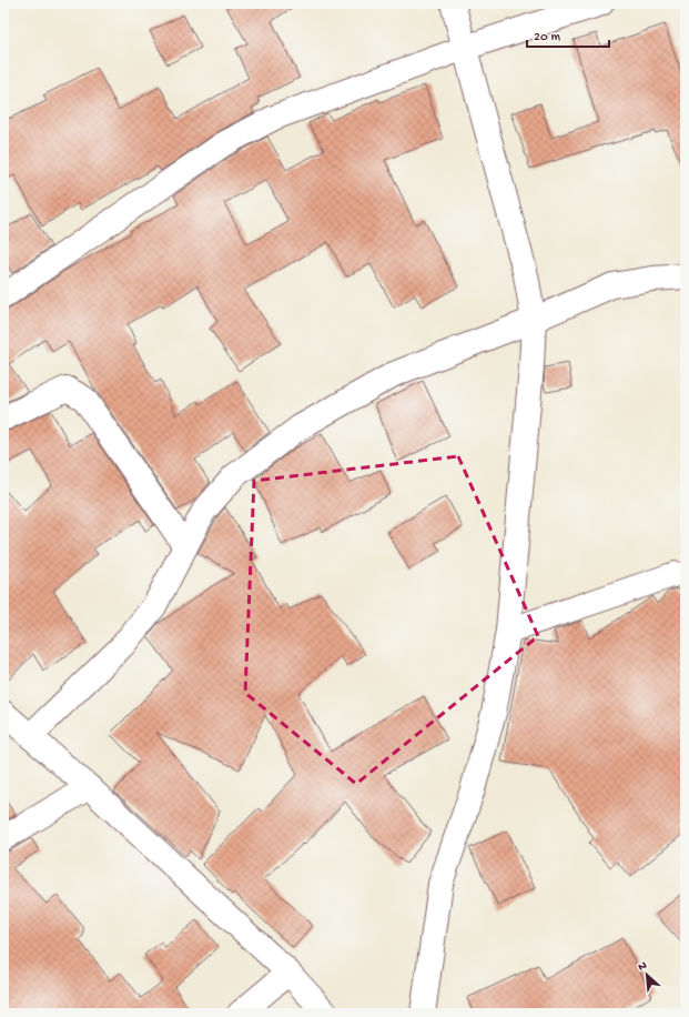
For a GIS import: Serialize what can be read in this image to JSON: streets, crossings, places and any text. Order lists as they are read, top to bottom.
{
  "scale_bar": "20 m",
  "north": "top left"
}
